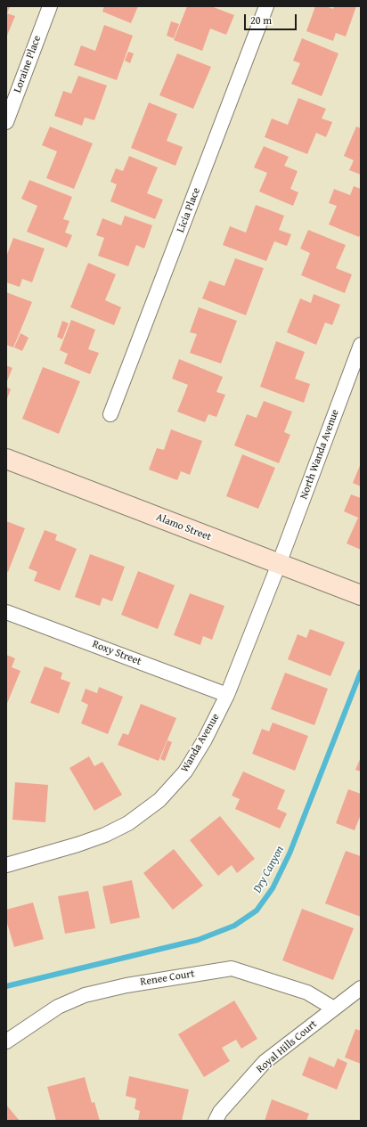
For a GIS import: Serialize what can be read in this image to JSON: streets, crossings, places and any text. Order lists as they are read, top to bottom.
{
  "streets": {
    "main road": ["Alamo Street"],
    "street": [
      "Loraine Place",
      "Licia Place",
      "North Wanda Avenue",
      "Roxy Street",
      "Wanda Avenue",
      "Renee Court",
      "Royal Hills Court"
    ]
  },
  "crossings": [
    ["North Wanda Avenue", "Alamo Street"],
    ["North Wanda Avenue", "Wanda Avenue"],
    ["Alamo Street", "Wanda Avenue"],
    ["Roxy Street", "Wanda Avenue"],
    ["Renee Court", "Royal Hills Court"]
  ],
  "water": ["Dry Canyon"],
  "scale_bar": "20 m"
}
